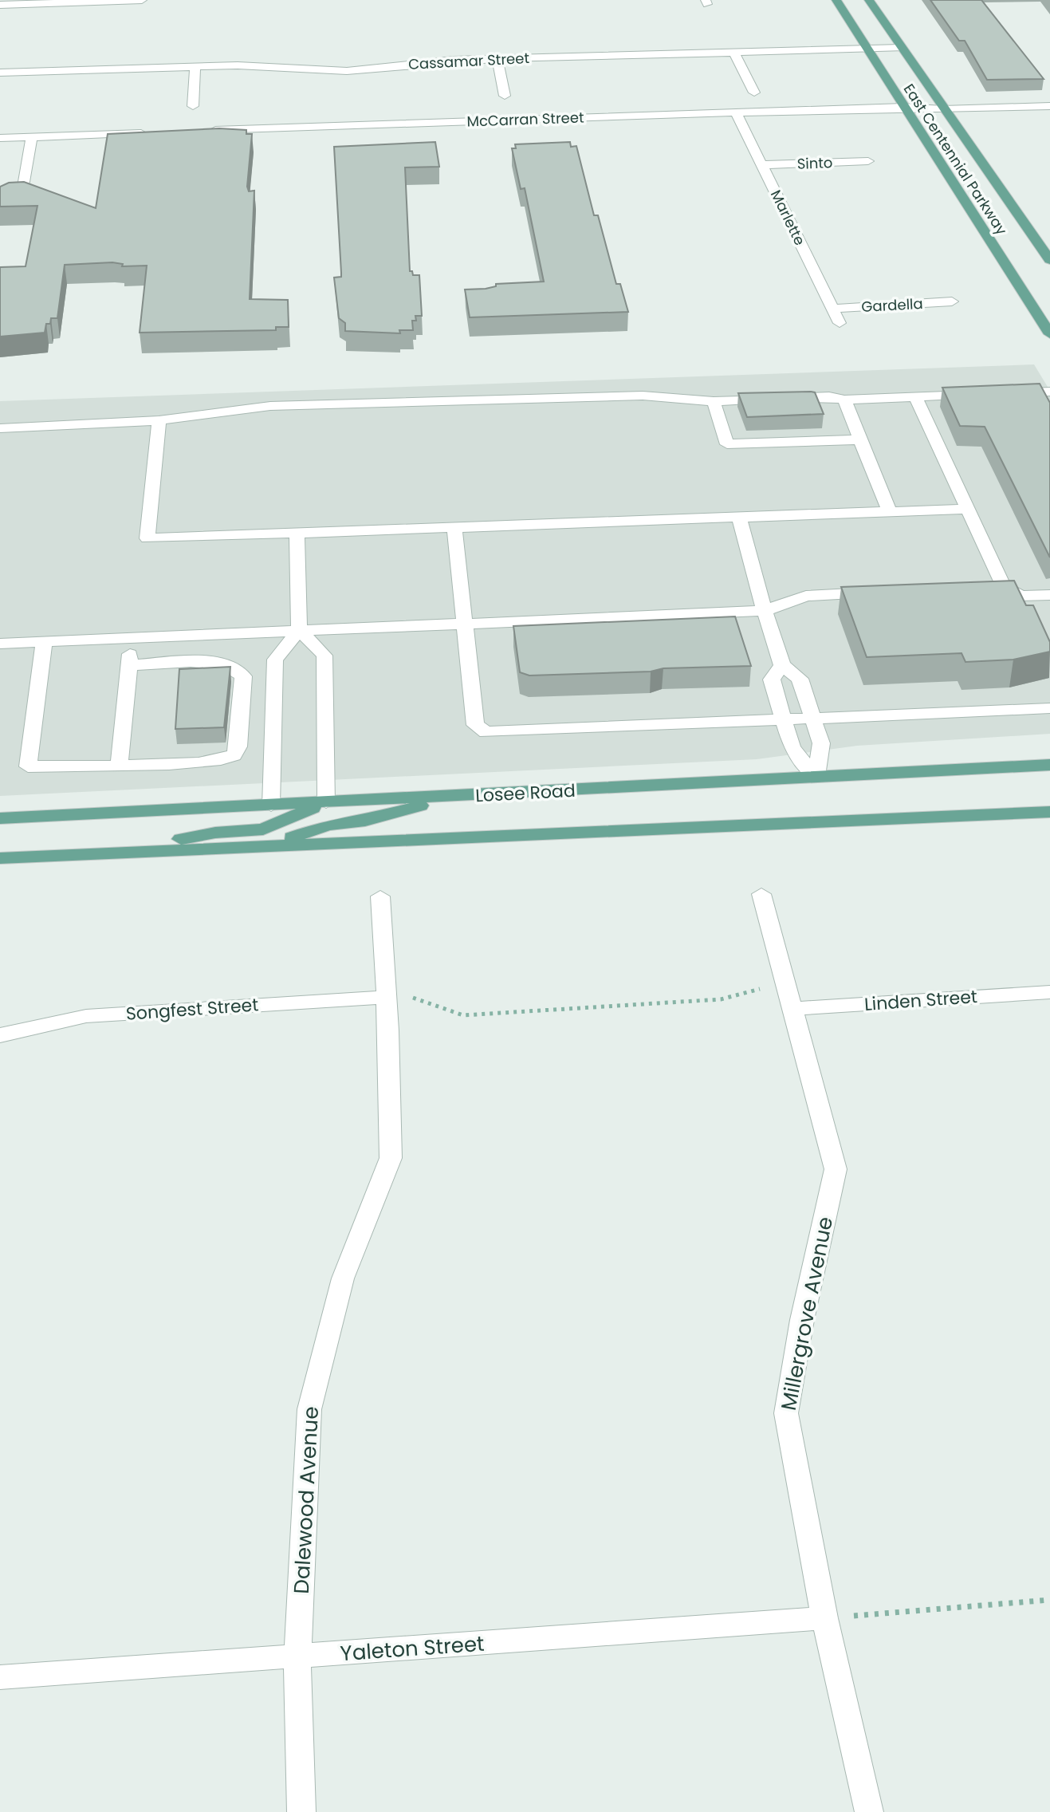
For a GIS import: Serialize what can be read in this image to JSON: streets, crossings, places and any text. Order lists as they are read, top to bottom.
{
  "streets": {
    "main road": ["East Centennial Parkway", "Losee Road"],
    "street": [
      "Cassamar Street",
      "McCarran Street",
      "Sinto",
      "Marlette",
      "Gardella",
      "Linden Street",
      "Songfest Street",
      "Millergrove Avenue",
      "Dalewood Avenue",
      "Yaleton Street"
    ]
  },
  "crossings": [
    ["Cassamar Street", "East Centennial Parkway"],
    ["McCarran Street", "East Centennial Parkway"],
    ["McCarran Street", "Marlette"],
    ["Sinto", "Marlette"],
    ["Marlette", "Gardella"],
    ["Linden Street", "Millergrove Avenue"],
    ["Songfest Street", "Dalewood Avenue"],
    ["Millergrove Avenue", "Yaleton Street"],
    ["Dalewood Avenue", "Yaleton Street"]
  ]
}
